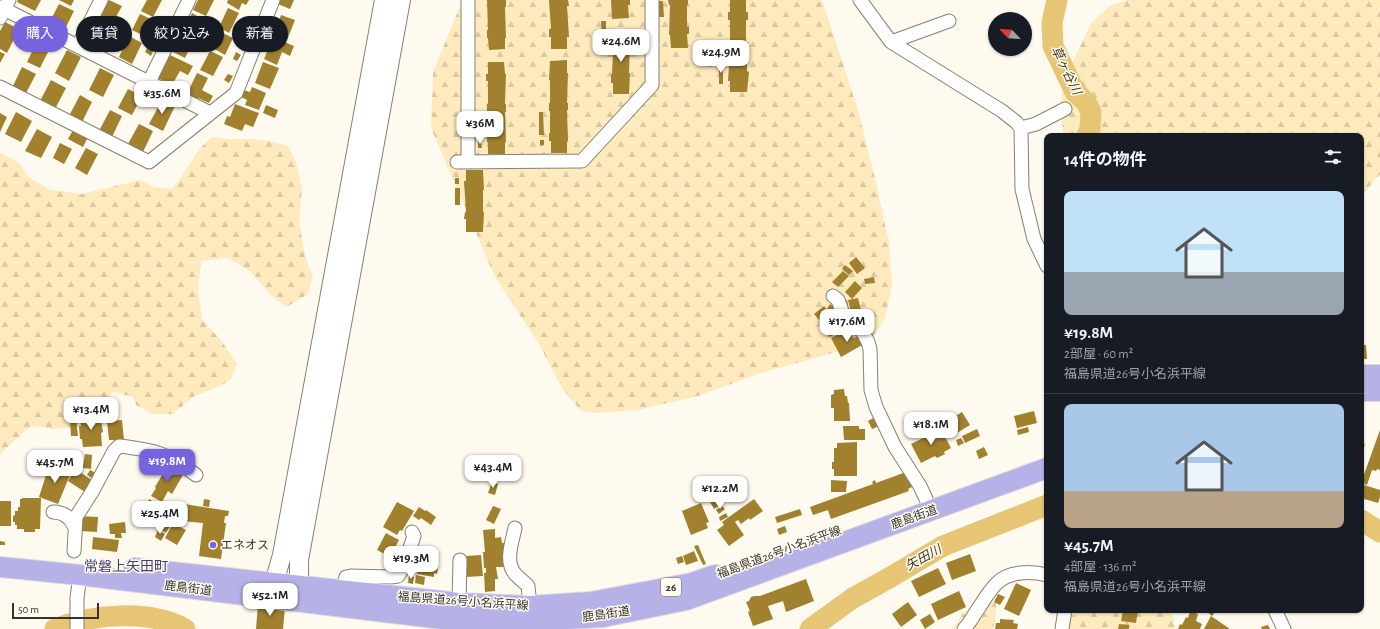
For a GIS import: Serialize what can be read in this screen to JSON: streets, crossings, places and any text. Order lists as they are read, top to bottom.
{
  "streets": {
    "main road": ["鹿島街道", "福島県道26号小名浜平線", "26"]
  },
  "crossings": [
    ["鹿島街道", "福島県道26号小名浜平線"]
  ],
  "districts": ["常磐上矢田町"],
  "water": ["草ヶ谷川", "矢田川"],
  "places": ["エネオス"],
  "scale_bar": "50 m",
  "north": "top left",
  "page": {
    "chip": [
      "購入",
      "賃貸",
      "絞り込み",
      "新着"
    ],
    "price": [
      "¥24.6M",
      "¥24.9M",
      "¥35.6M",
      "¥36M",
      "¥17.6M",
      "¥13.4M",
      "¥18.1M",
      "¥19.8M",
      "¥45.7M",
      "¥43.4M",
      "¥12.2M",
      "¥25.4M",
      "¥19.3M",
      "¥52.1M"
    ],
    "heading": "14件の物件",
    "list": [
      {
        "name": "¥19.8M",
        "note": "2部屋 · 60 m² · 福島県道26号小名浜平線"
      },
      {
        "name": "¥45.7M",
        "note": "4部屋 · 136 m² · 福島県道26号小名浜平線"
      }
    ],
    "scale": "50 m"
  }
}
